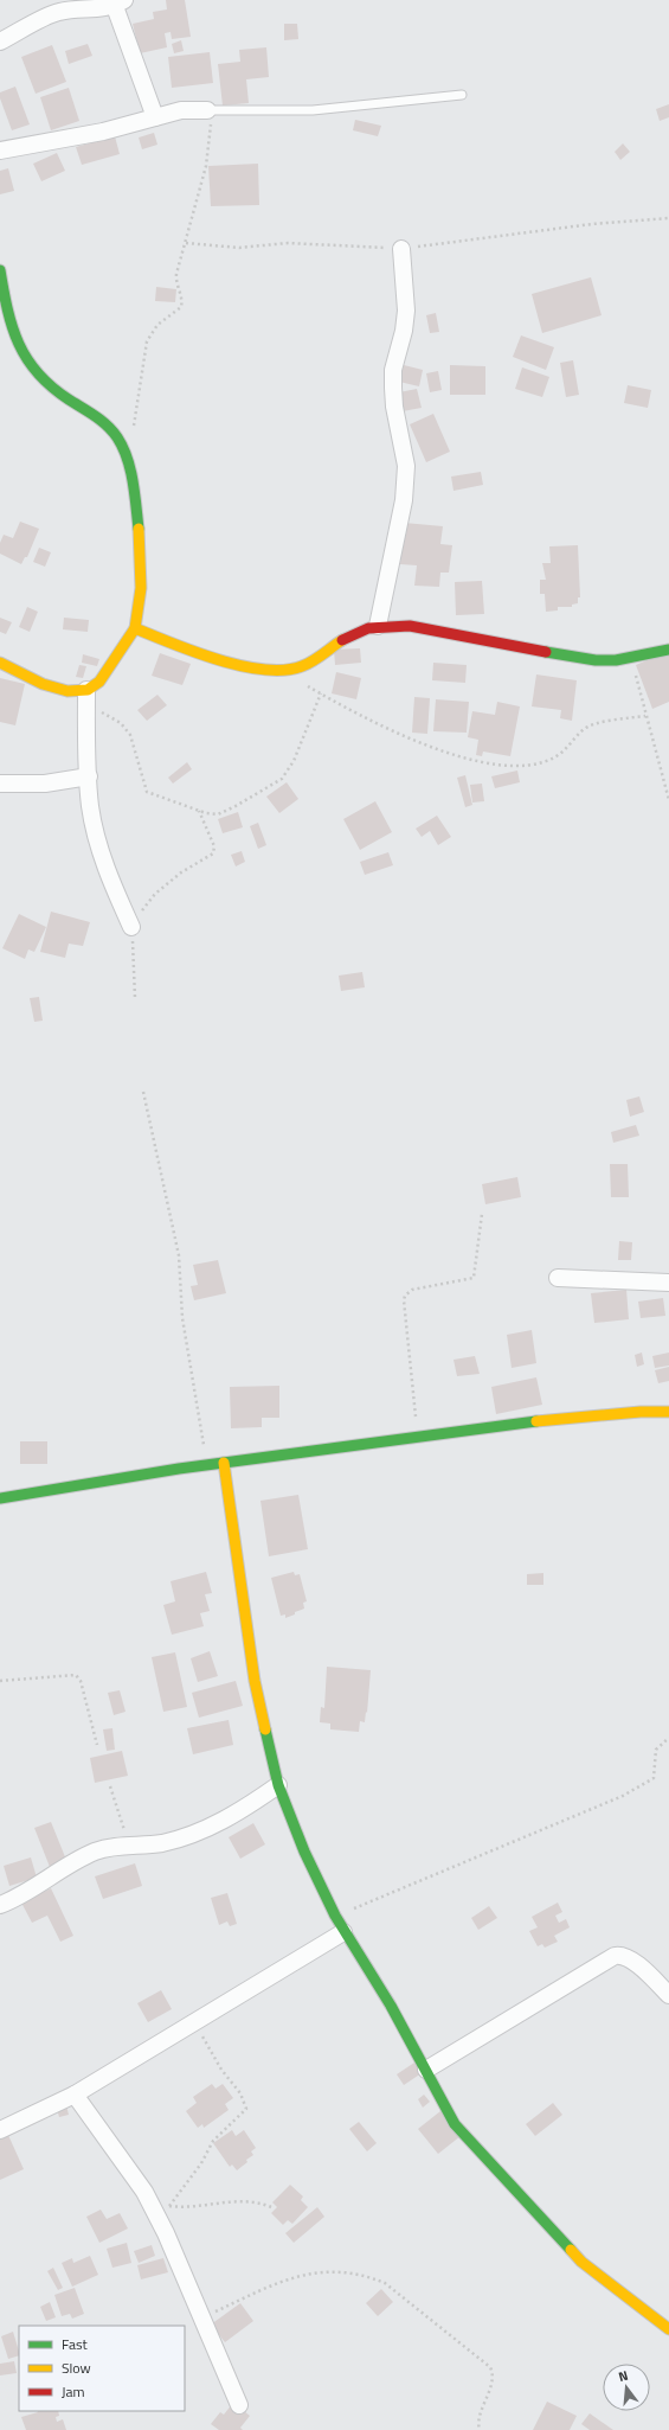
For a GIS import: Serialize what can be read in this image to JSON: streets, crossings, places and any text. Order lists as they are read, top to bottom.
{
  "legend": ["Fast", "Slow", "Jam"],
  "north": "top"
}
